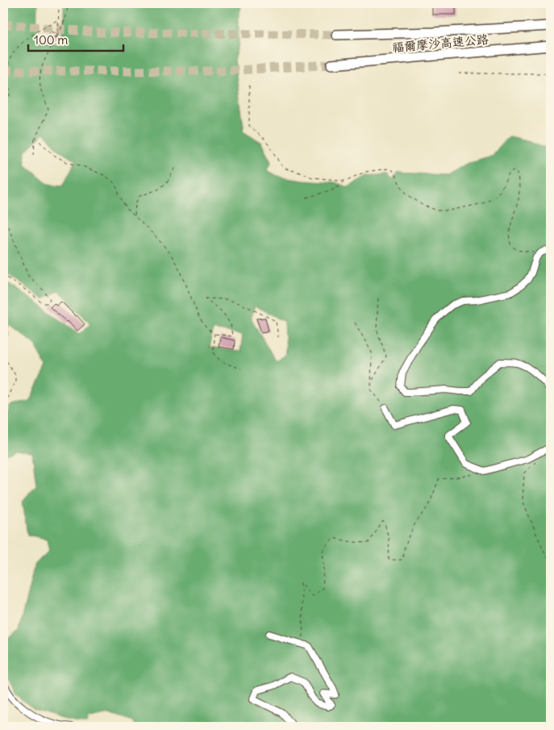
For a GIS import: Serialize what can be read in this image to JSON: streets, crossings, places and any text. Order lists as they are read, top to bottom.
{
  "streets": {
    "highway": ["福爾摩沙高速公路"]
  },
  "scale_bar": "100 m"
}
